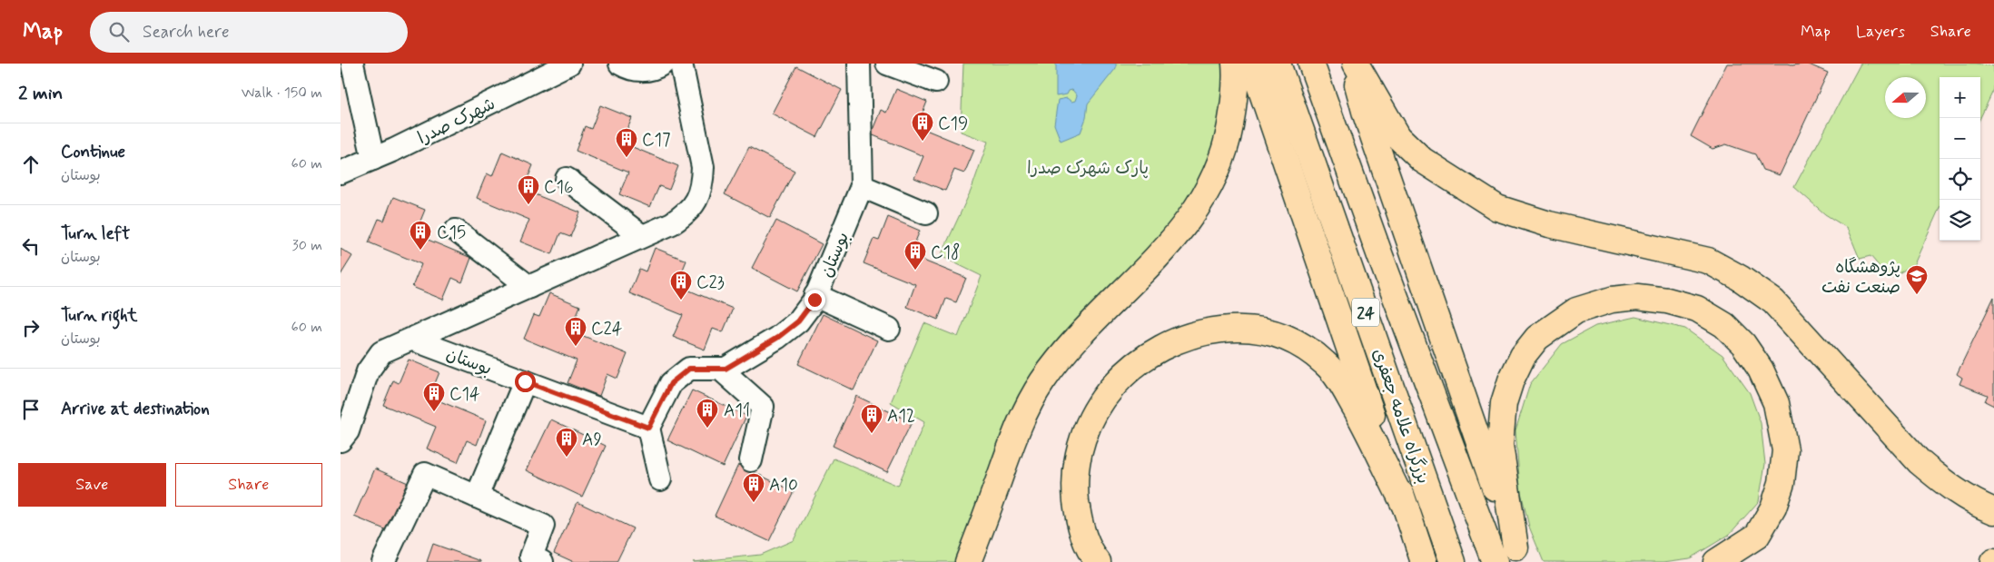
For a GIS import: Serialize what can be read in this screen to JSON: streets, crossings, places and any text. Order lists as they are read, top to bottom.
{
  "streets": {
    "highway": ["24", "بزرگراه علامه جعفری"],
    "street": ["شهرک صدرا", "بوستان"]
  },
  "parks": ["پارک شهرک صدرا"],
  "places": {
    "building": [
      "C19",
      "C17",
      "C16",
      "C15",
      "C18",
      "C23",
      "C24",
      "C14",
      "A11",
      "A12",
      "A9",
      "A10"
    ],
    "school or university": ["پژوهشگاه صنعت نفت"]
  },
  "north": "left",
  "page": {
    "header": "Map",
    "search": "Search here",
    "nav": ["Map", "Layers", "Share"],
    "heading": ["2 min", "Walk · 150 m"],
    "map_buttons": ["+", "−"],
    "list": [
      ["Continue", "بوستان", "60 m"],
      ["Turn left", "بوستان", "30 m"],
      ["Turn right", "بوستان", "60 m"],
      "Arrive at destination"
    ],
    "buttons": ["Save", "Share"]
  }
}
